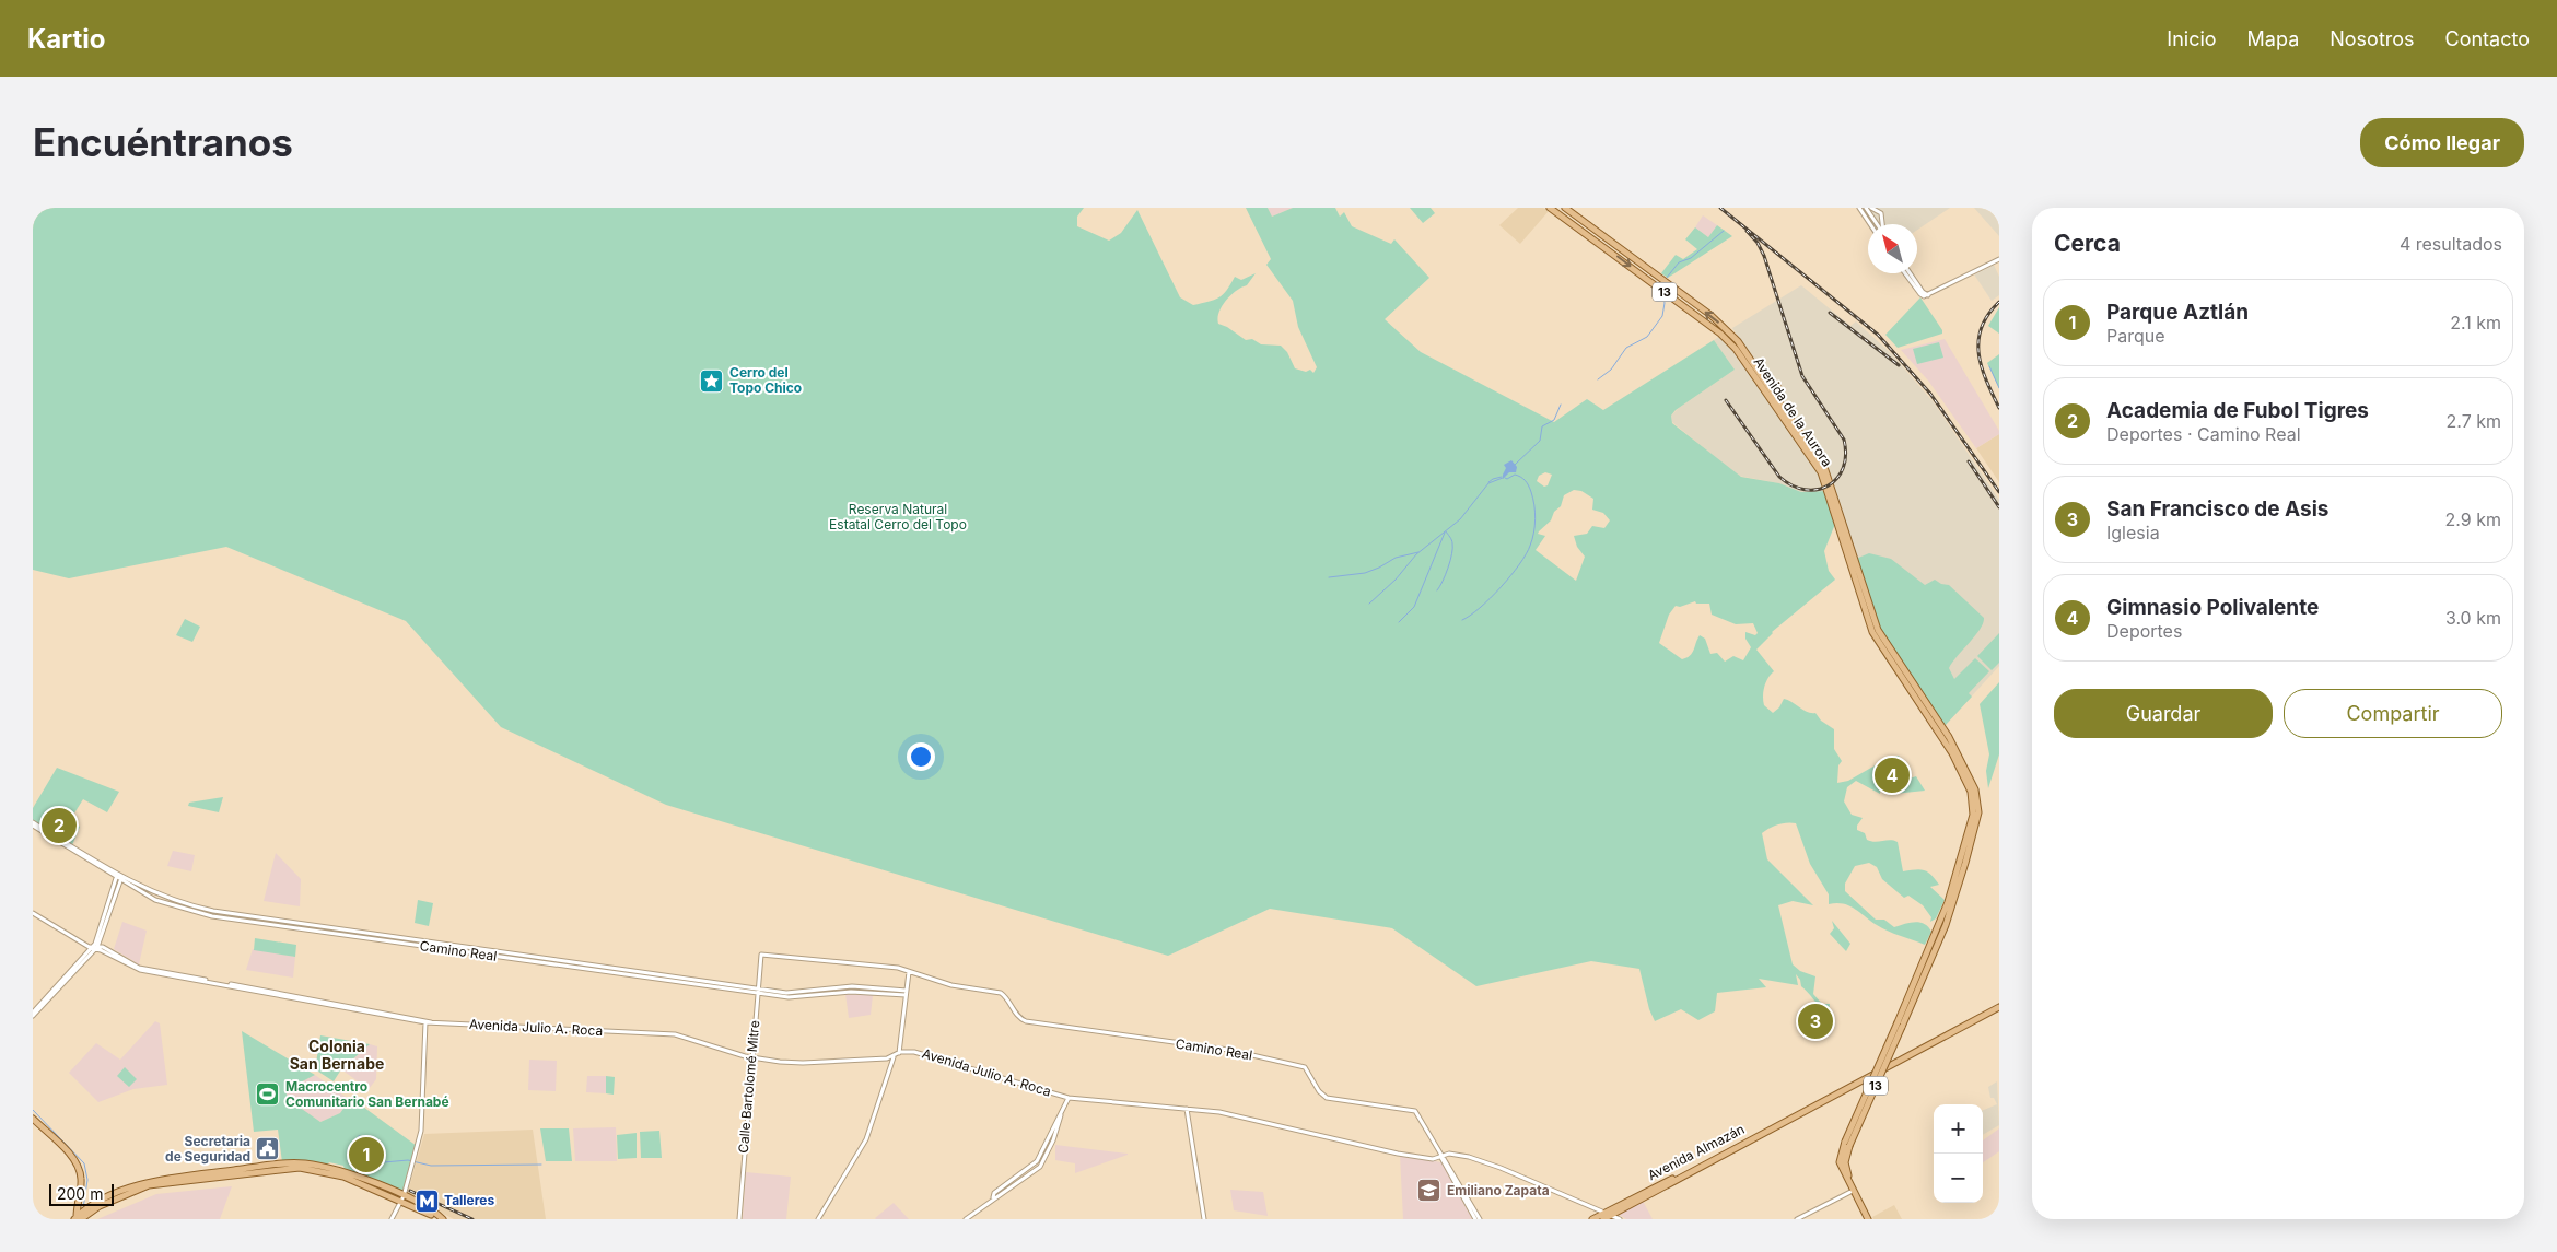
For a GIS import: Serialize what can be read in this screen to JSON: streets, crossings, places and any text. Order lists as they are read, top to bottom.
{
  "streets": {
    "main road": ["13", "Avenida de la Aurora", "Avenida Almazán"],
    "street": ["Camino Real", "Avenida Julio A. Roca", "Calle Bartolomé Mitre"]
  },
  "crossings": [
    ["13", "Avenida de la Aurora"],
    ["Camino Real", "Avenida Julio A. Roca"],
    ["Camino Real", "Calle Bartolomé Mitre"],
    ["Avenida Julio A. Roca", "Calle Bartolomé Mitre"],
    ["Avenida Julio A. Roca", "Avenida Almazán"]
  ],
  "districts": ["Colonia San Bernabe"],
  "parks": ["Reserva Natural Estatal Cerro del Topo"],
  "places": {
    "place": ["Cerro del Topo Chico"],
    "sports": ["Macrocentro Comunitario San Bernabé"],
    "public building": ["Secretaria de Seguridad"],
    "school or university": ["Emiliano Zapata"],
    "metro station": ["Talleres"]
  },
  "scale_bar": "200 m",
  "north": "top left",
  "page": {
    "header": "Kartio",
    "nav": [
      "Inicio",
      "Mapa",
      "Nosotros",
      "Contacto"
    ],
    "buttons": [
      "Cómo llegar",
      ["Guardar", "Compartir"]
    ],
    "title": "Encuéntranos",
    "heading": ["Cerca", "4 resultados"],
    "list": [
      {
        "mark": "1",
        "name": "Parque Aztlán",
        "note": "Parque",
        "value": "2.1 km"
      },
      {
        "mark": "2",
        "name": "Academia de Fubol Tigres",
        "note": "Deportes · Camino Real",
        "value": "2.7 km"
      },
      {
        "mark": "3",
        "name": "San Francisco de Asis",
        "note": "Iglesia",
        "value": "2.9 km"
      },
      {
        "mark": "4",
        "name": "Gimnasio Polivalente",
        "note": "Deportes",
        "value": "3.0 km"
      }
    ],
    "pins": [
      "4",
      "2",
      "3",
      "1"
    ],
    "map_buttons": ["+", "−"],
    "scale": "200 m"
  }
}
